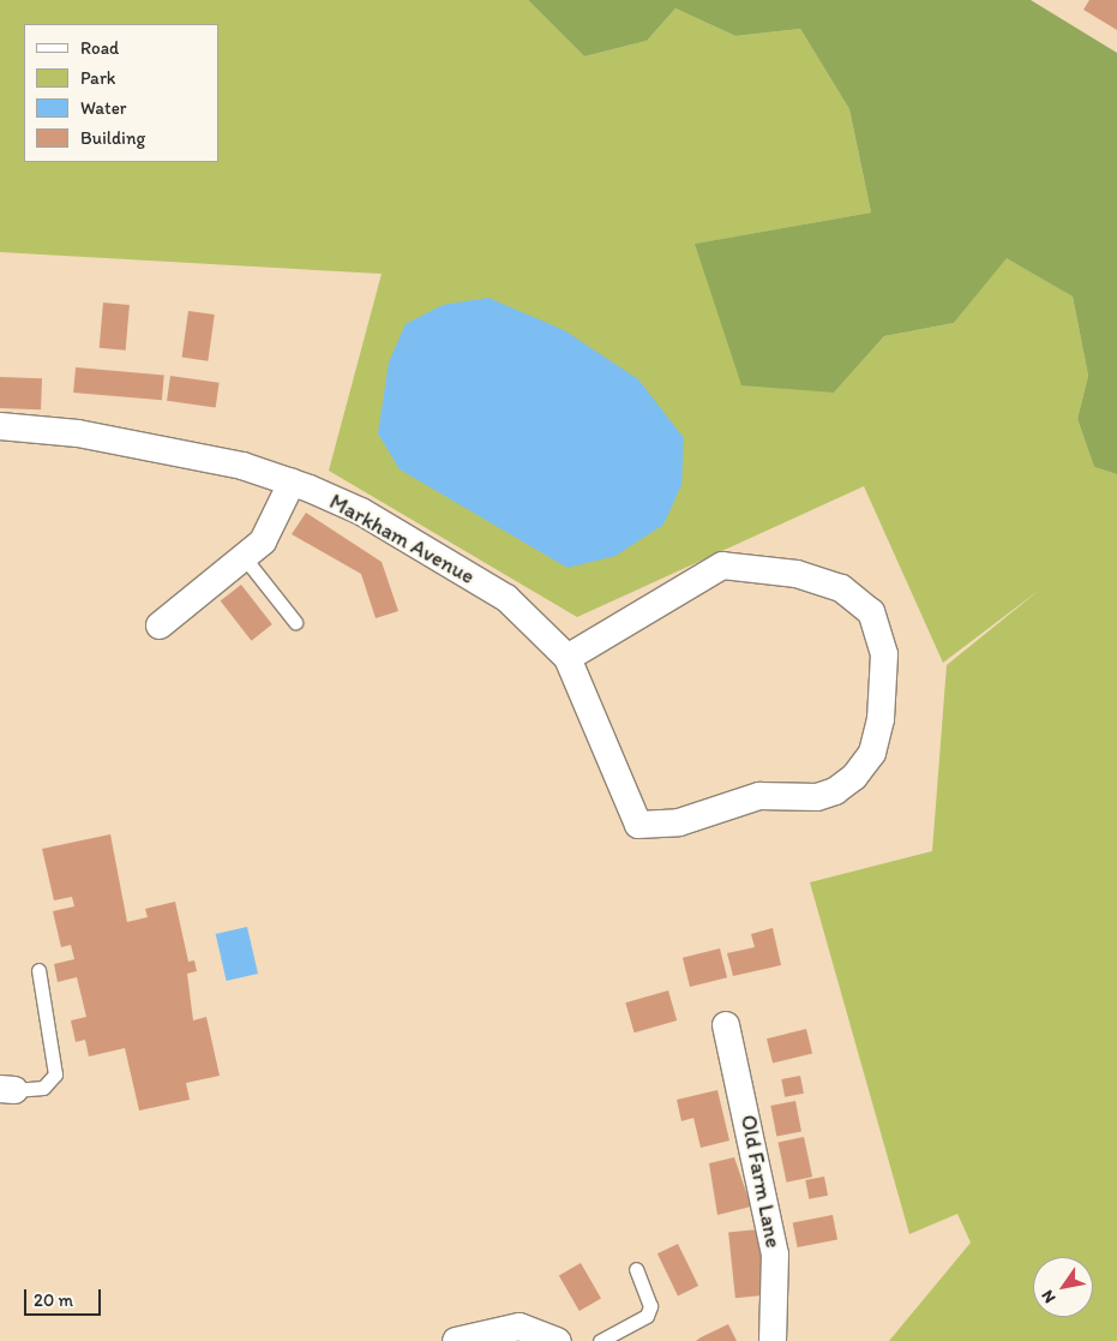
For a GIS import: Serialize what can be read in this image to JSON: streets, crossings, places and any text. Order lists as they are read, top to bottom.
{
  "streets": {
    "street": ["Markham Avenue", "Old Farm Lane"]
  },
  "legend": [
    "Road",
    "Park",
    "Water",
    "Building"
  ],
  "scale_bar": "20 m",
  "north": "bottom left"
}
